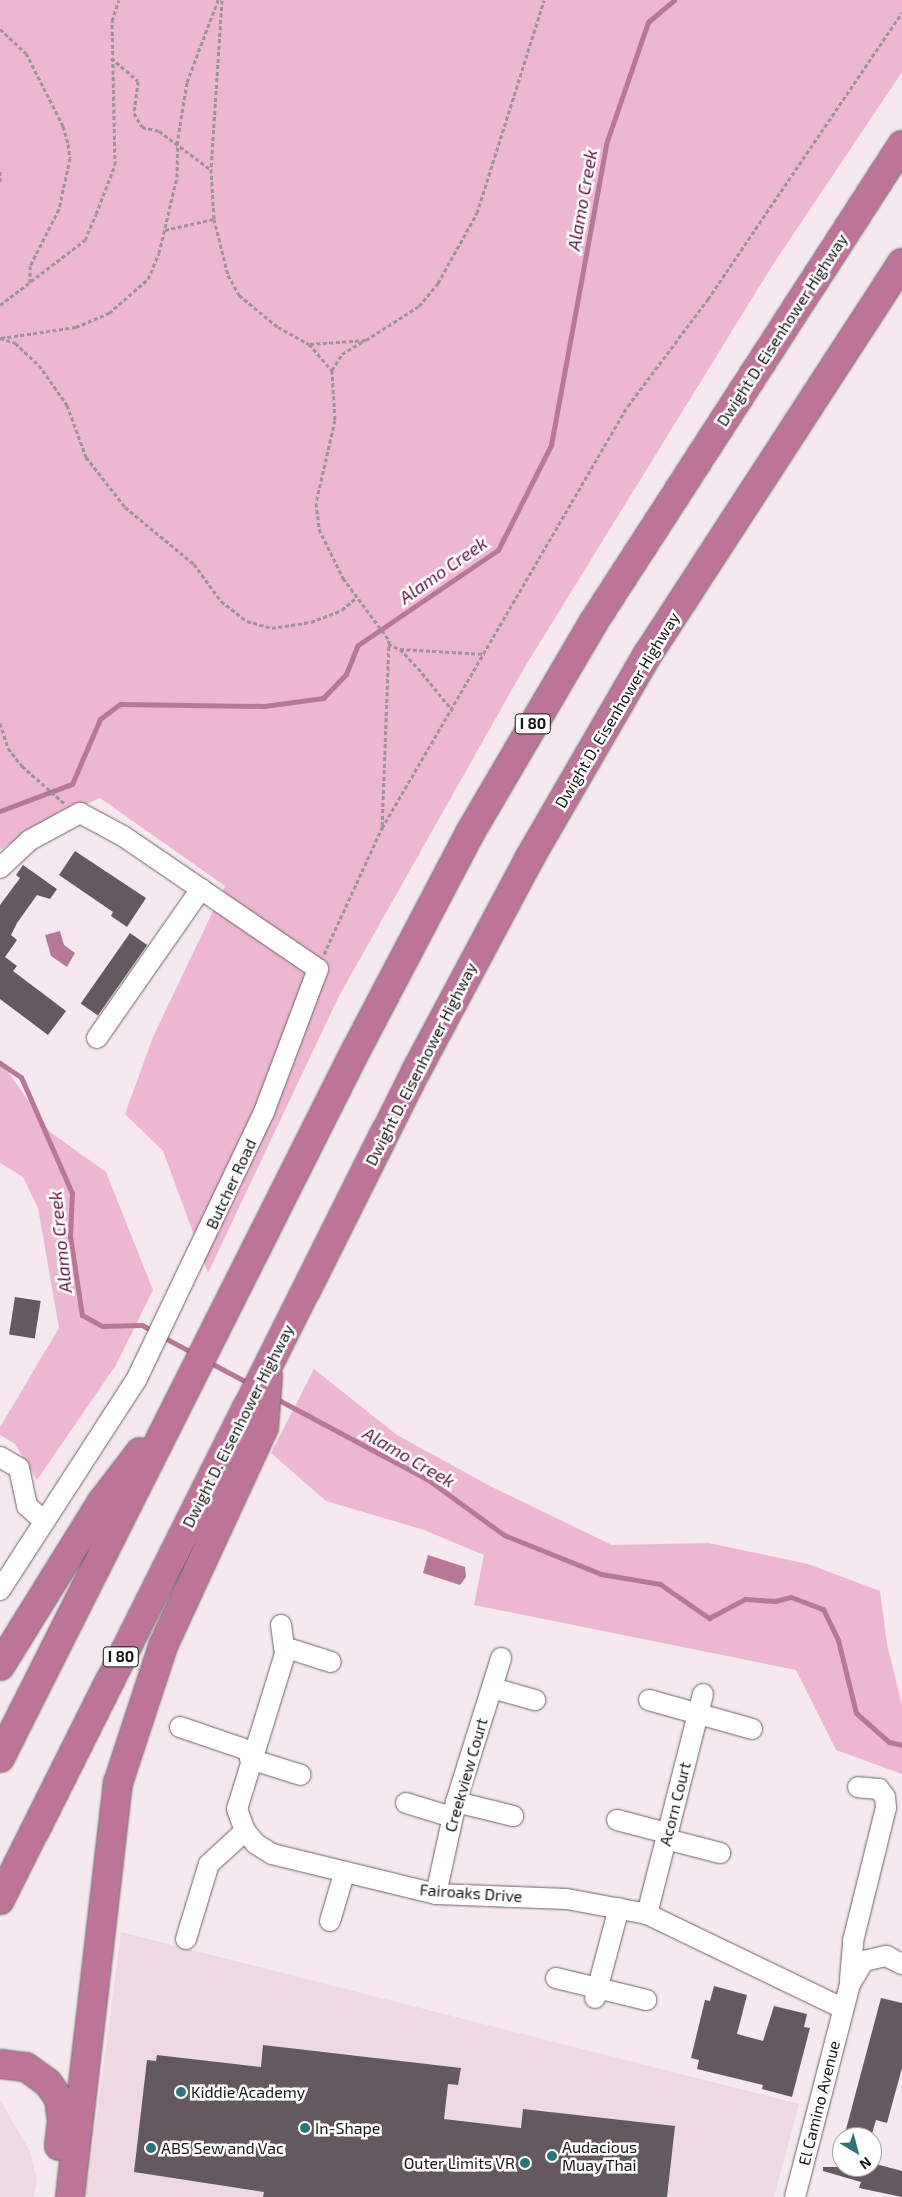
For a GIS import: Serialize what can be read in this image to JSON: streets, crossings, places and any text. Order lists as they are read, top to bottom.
{
  "streets": {
    "highway": ["Dwight D. Eisenhower Highway", "I 80"],
    "street": [
      "Butcher Road",
      "Creekview Court",
      "Acorn Court",
      "Fairoaks Drive",
      "El Camino Avenue"
    ]
  },
  "crossings": [
    ["Creekview Court", "Fairoaks Drive"],
    ["Acorn Court", "Fairoaks Drive"],
    ["Fairoaks Drive", "El Camino Avenue"]
  ],
  "water": ["Alamo Creek"],
  "places": [
    "Kiddie Academy",
    "In-Shape",
    "ABS Sew and Vac",
    "Audacious Muay Thai",
    "Outer Limits VR"
  ],
  "north": "bottom right"
}
